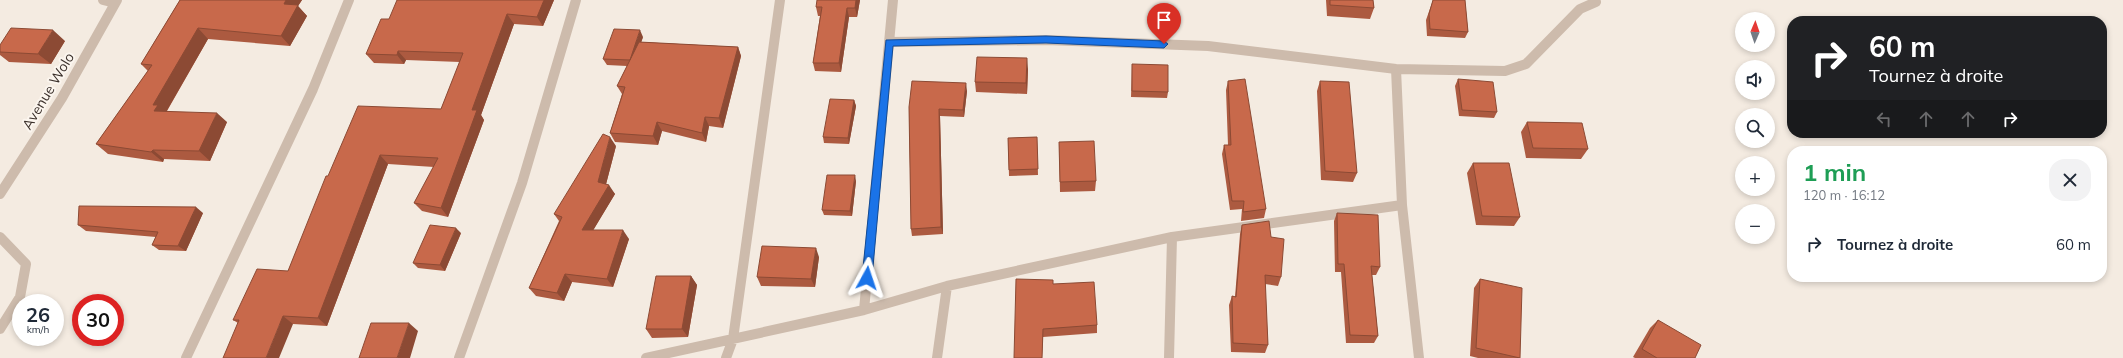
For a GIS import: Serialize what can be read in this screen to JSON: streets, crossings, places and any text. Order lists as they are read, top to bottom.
{
  "streets": {
    "street": ["Avenue Wolo"]
  },
  "north": "top",
  "page": {
    "map_buttons": ["+", "−"],
    "turn": ["60 m", "Tournez à droite"],
    "heading": ["1 min", "120 m · 16:12"],
    "list": [
      {
        "name": "Tournez à droite",
        "value": "60 m"
      }
    ],
    "speed": "26 km/h",
    "limit": "30"
  }
}
